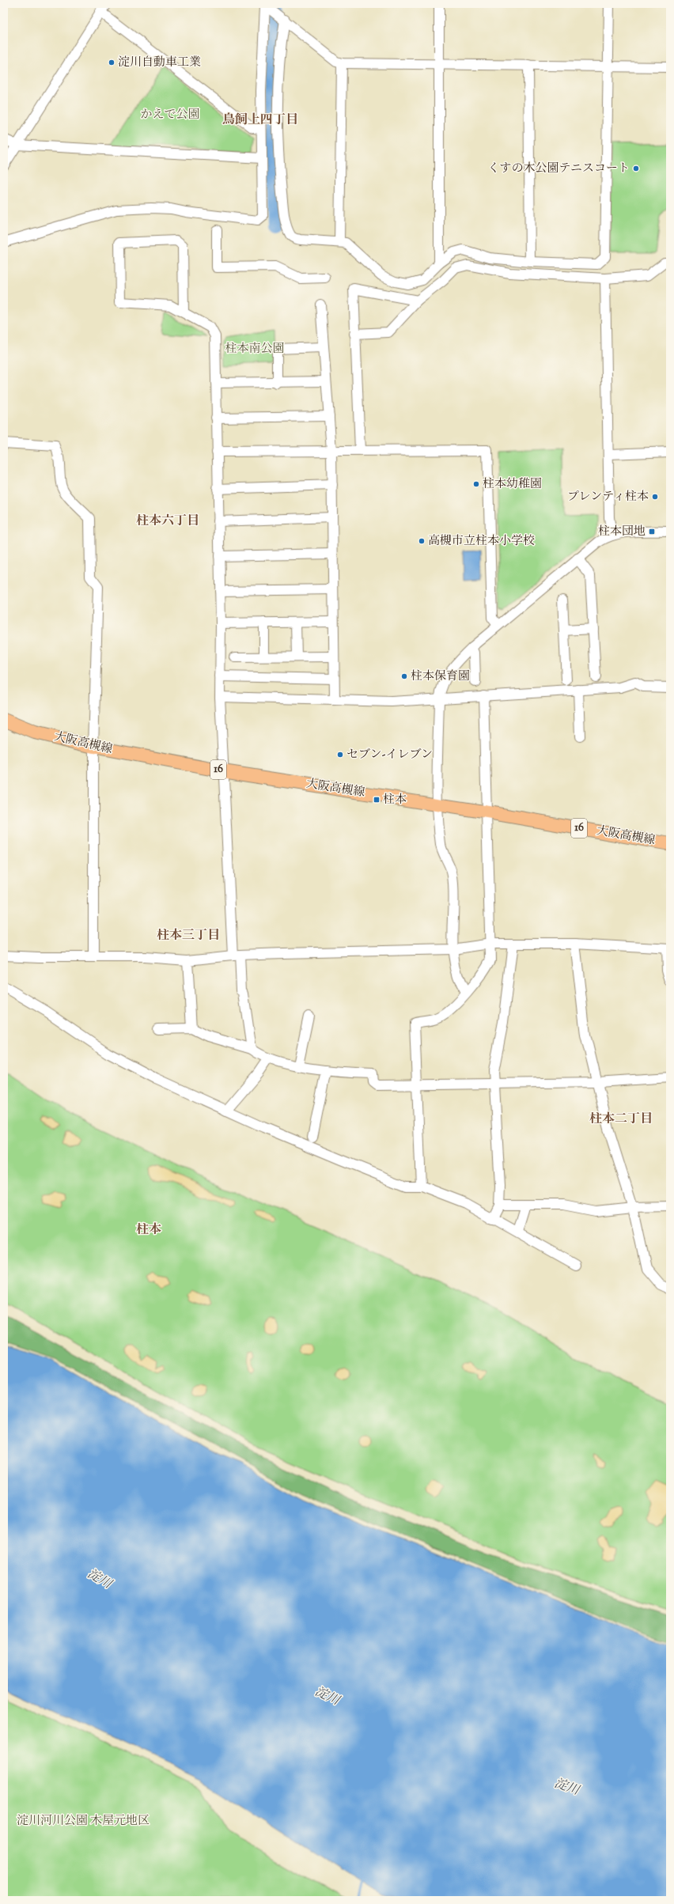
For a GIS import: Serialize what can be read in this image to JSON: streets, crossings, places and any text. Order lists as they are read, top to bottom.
{
  "streets": {
    "main road": ["大阪高槻線", "16"]
  },
  "districts": [
    "鳥飼上四丁目",
    "柱本六丁目",
    "柱本三丁目",
    "柱本二丁目",
    "柱本"
  ],
  "water": ["淀川"],
  "parks": ["かえで公園", "柱本南公園", "淀川河川公園 木屋元地区"],
  "places": {
    "other": [
      "淀川自動車工業",
      "くすの木公園テニスコート",
      "柱本幼稚園",
      "プレンティ柱本",
      "高槻市立柱本小学校",
      "柱本保育園",
      "セブン-イレブン"
    ],
    "transit": ["柱本団地", "柱本"]
  }
}
